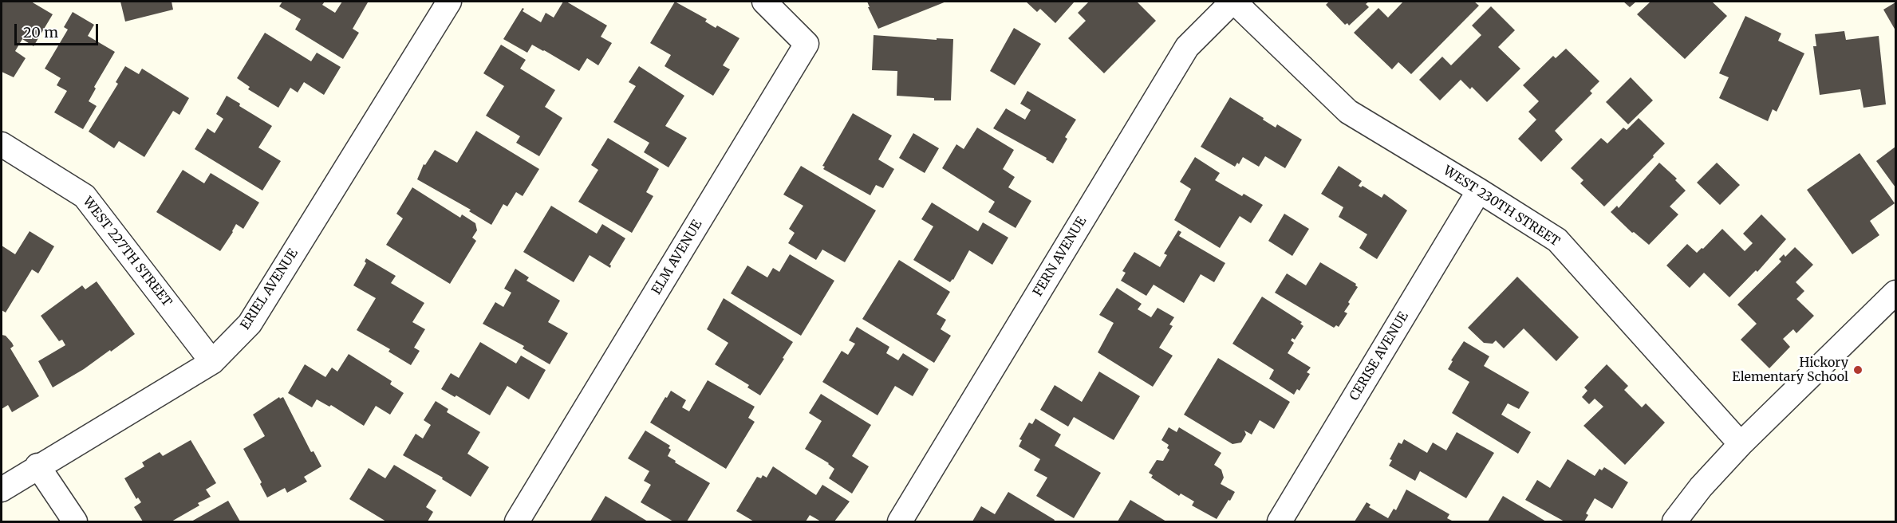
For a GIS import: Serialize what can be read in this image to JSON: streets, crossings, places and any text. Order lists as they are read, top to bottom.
{
  "streets": {
    "street": [
      "WEST 230TH STREET",
      "WEST 227TH STREET",
      "FERN AVENUE",
      "ELM AVENUE",
      "ERIEL AVENUE",
      "CERISE AVENUE"
    ]
  },
  "crossings": [
    ["WEST 230TH STREET", "FERN AVENUE"],
    ["WEST 230TH STREET", "CERISE AVENUE"],
    ["WEST 227TH STREET", "ERIEL AVENUE"]
  ],
  "places": ["Hickory Elementary School"],
  "scale_bar": "20 m"
}
